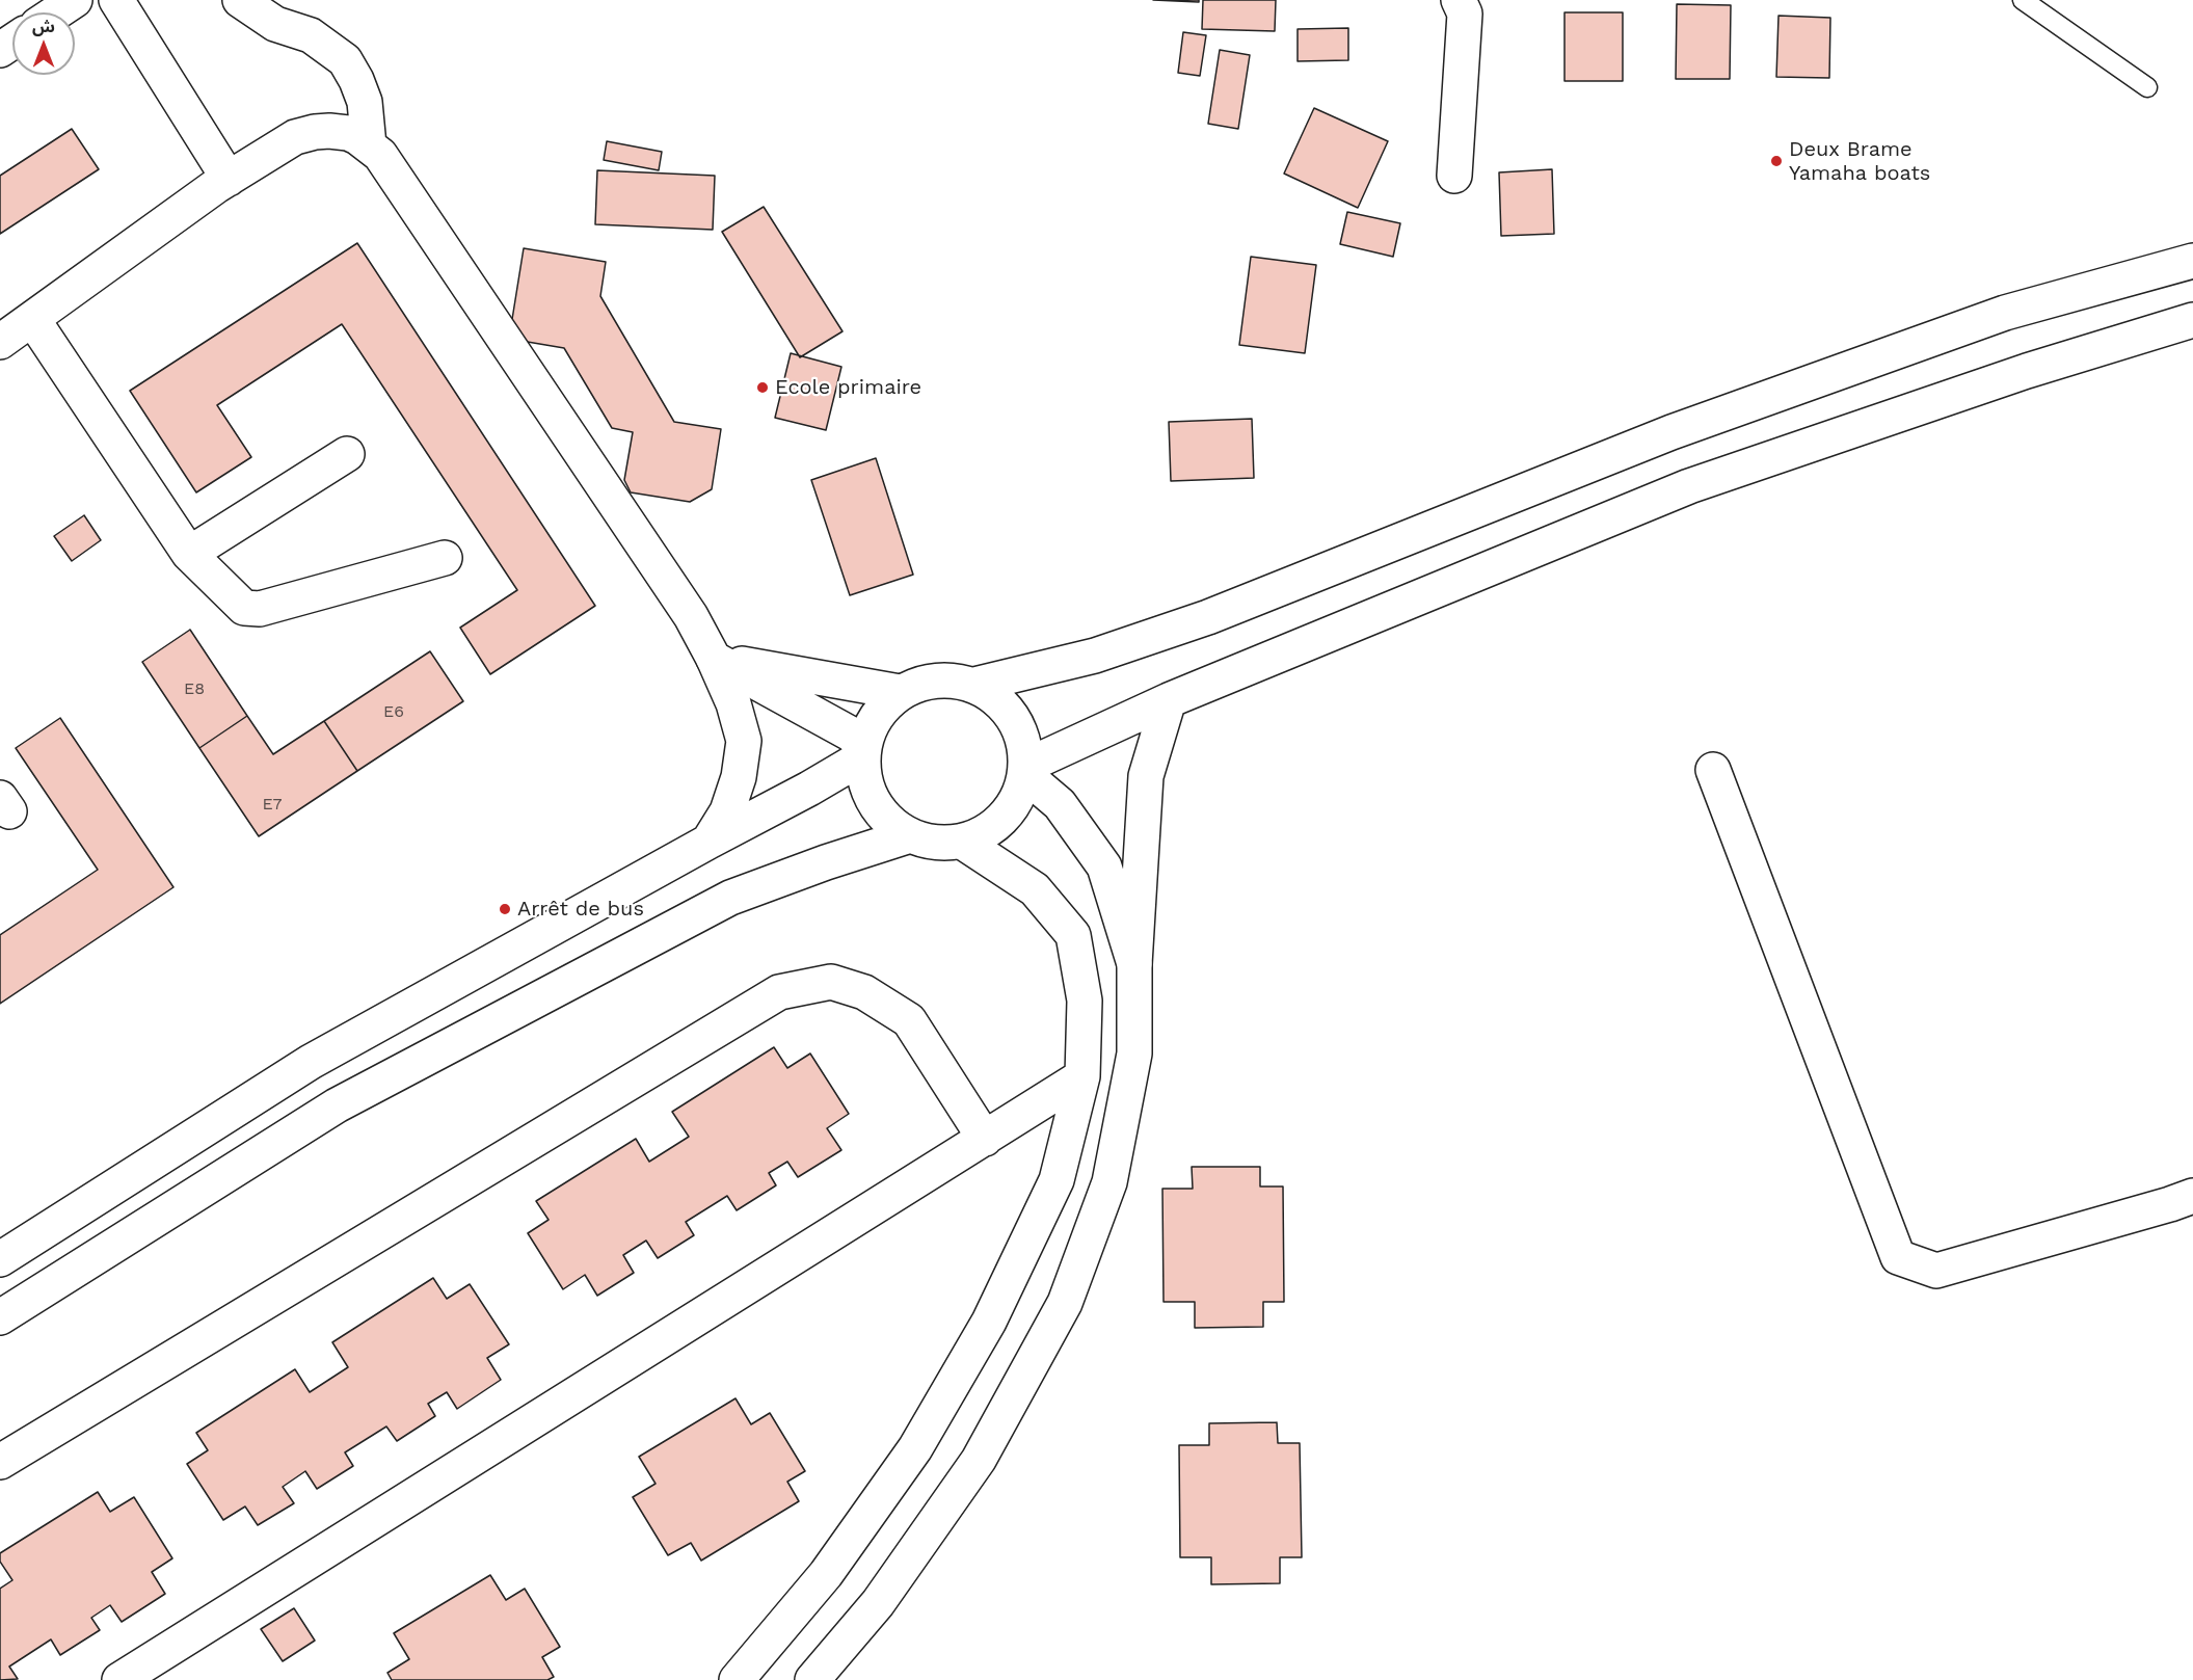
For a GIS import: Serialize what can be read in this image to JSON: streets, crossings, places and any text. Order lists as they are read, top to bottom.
{
  "places": ["Deux Brame Yamaha boats", "Ecole primaire", "Arrêt de bus"],
  "house_numbers": ["E8", "E6", "E7"],
  "north": "top"
}
